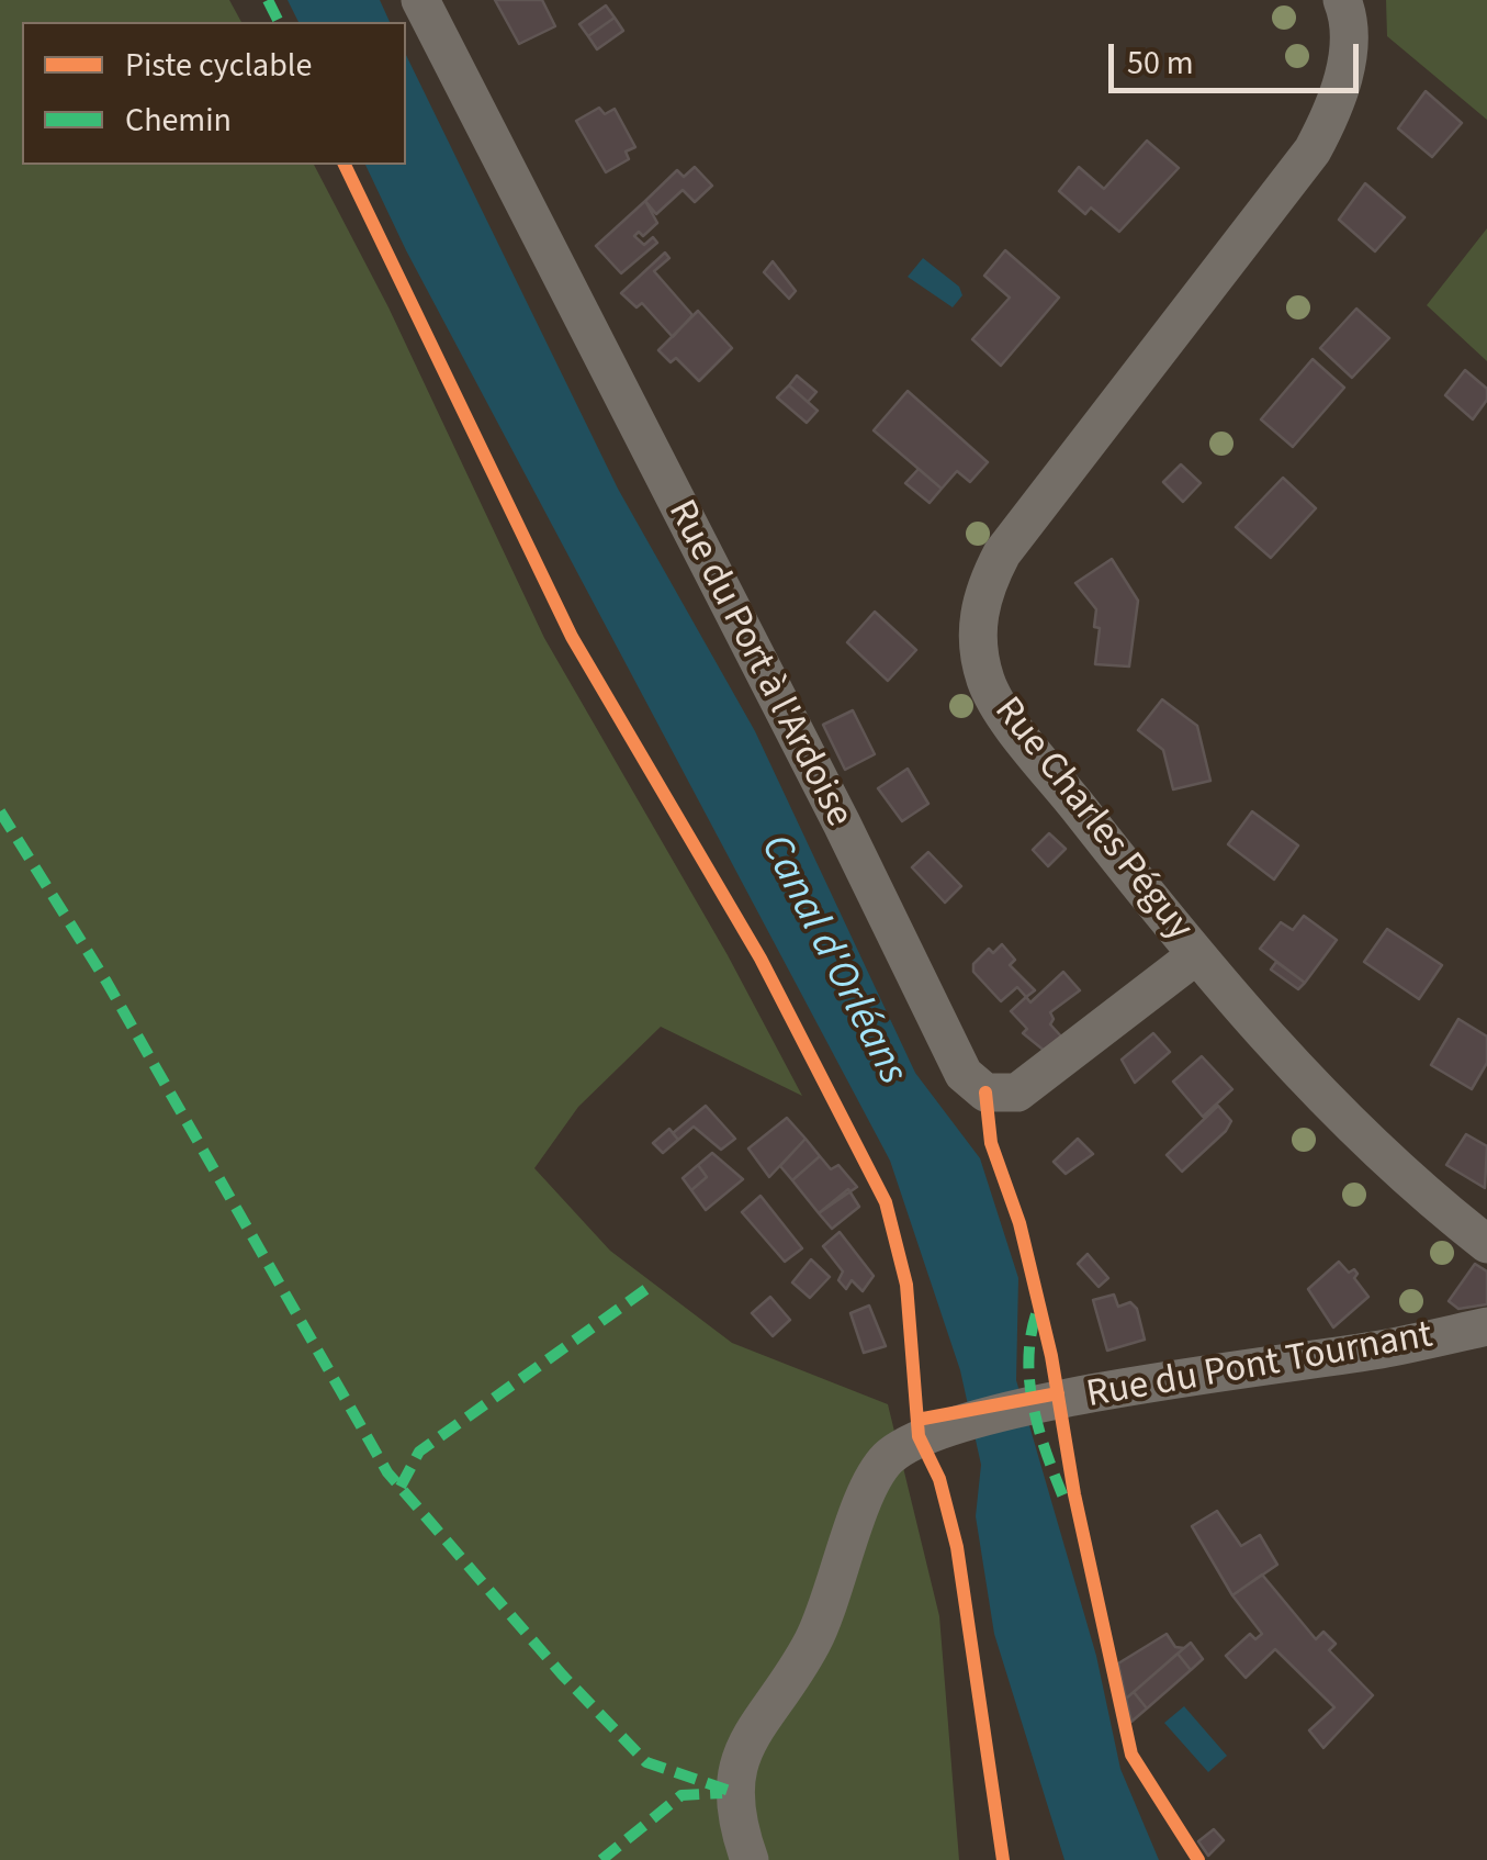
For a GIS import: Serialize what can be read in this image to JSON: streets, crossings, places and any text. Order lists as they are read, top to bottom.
{
  "streets": {
    "street": ["Rue du Port à l'Ardoise", "Rue Charles Péguy", "Rue du Pont Tournant"]
  },
  "crossings": [
    ["Rue du Port à l'Ardoise", "Rue Charles Péguy"]
  ],
  "water": ["Canal d'Orléans"],
  "legend": ["Piste cyclable", "Chemin"],
  "scale_bar": "50 m"
}
